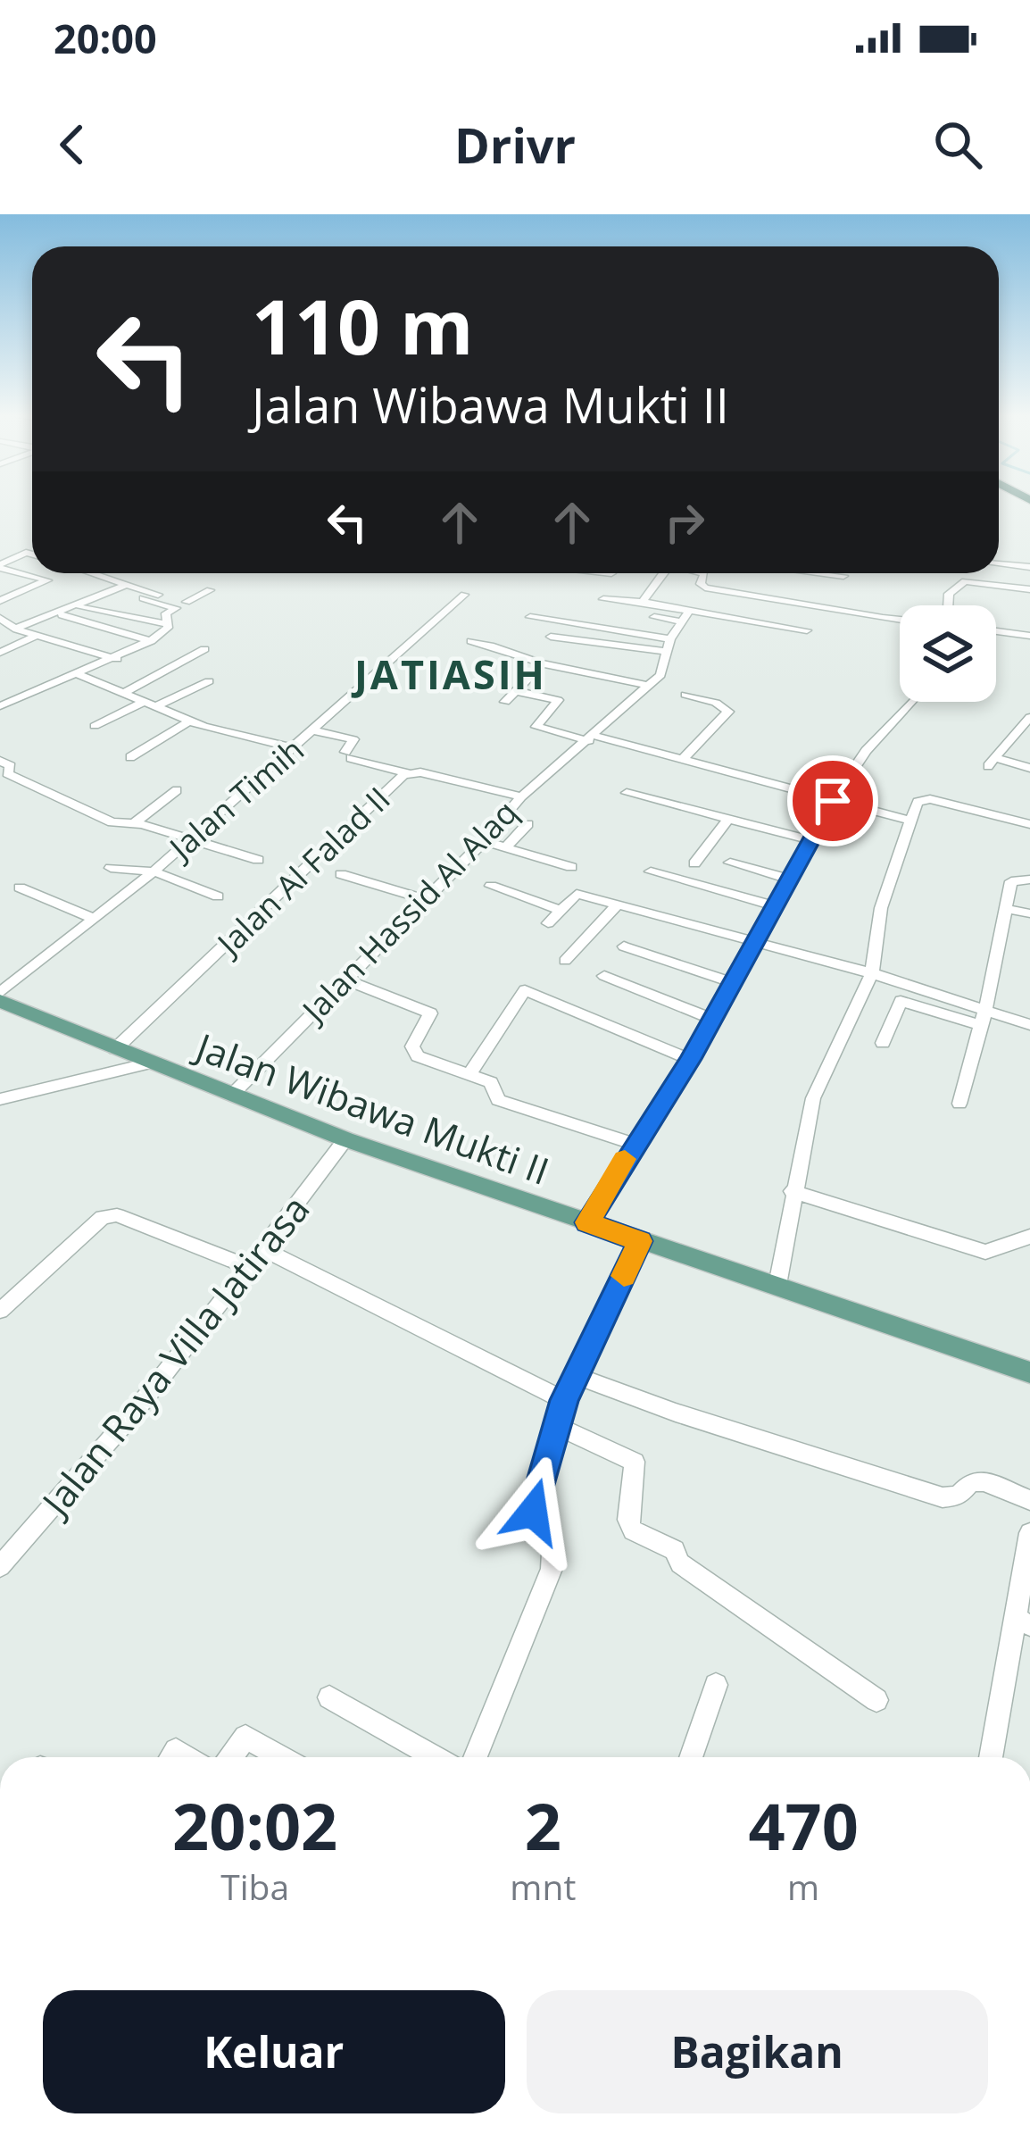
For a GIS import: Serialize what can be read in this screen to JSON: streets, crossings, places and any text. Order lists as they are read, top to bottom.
{
  "streets": {
    "main road": ["Jalan Wibawa Mukti II"],
    "street": [
      "Jalan Timih",
      "Jalan Al Falad II",
      "Jalan Hassid Al Alaq",
      "Jalan Raya Villa Jatirasa"
    ]
  },
  "crossings": [
    ["Jalan Al Falad II", "Jalan Hassid Al Alaq"],
    ["Jalan Al Falad II", "Jalan Wibawa Mukti II"],
    ["Jalan Hassid Al Alaq", "Jalan Wibawa Mukti II"],
    ["Jalan Wibawa Mukti II", "Jalan Raya Villa Jatirasa"]
  ],
  "districts": ["JATIASIH"],
  "page": {
    "status": "20:00",
    "header": "Drivr",
    "turn": ["110 m", "Jalan Wibawa Mukti II"],
    "eta": [
      "20:02",
      "Tiba",
      "2",
      "mnt",
      "470",
      "m"
    ],
    "buttons": ["Keluar", "Bagikan"]
  }
}
